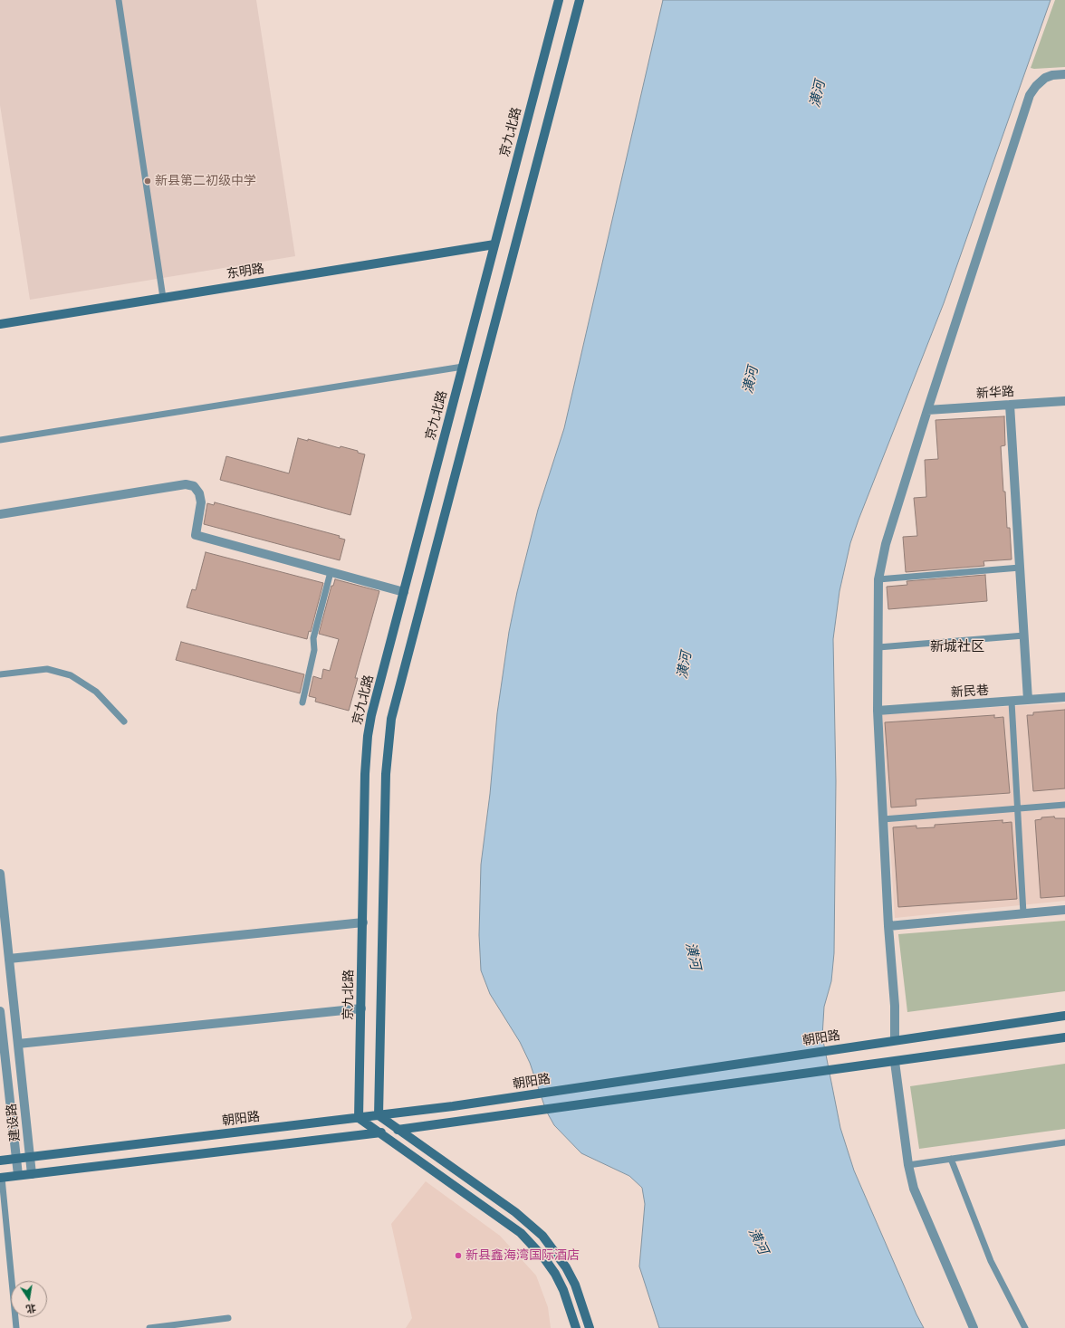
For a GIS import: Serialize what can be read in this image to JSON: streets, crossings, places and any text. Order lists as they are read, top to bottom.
{
  "streets": {
    "main road": ["京九北路", "东明路", "朝阳路"],
    "street": ["新华路", "新民巷", "建设路"]
  },
  "crossings": [
    ["京九北路", "东明路"],
    ["京九北路", "朝阳路"],
    ["朝阳路", "建设路"]
  ],
  "districts": ["新城社区"],
  "water": ["潢河"],
  "places": ["新县第二初级中学", "新县鑫海湾国际酒店"],
  "north": "bottom"
}
